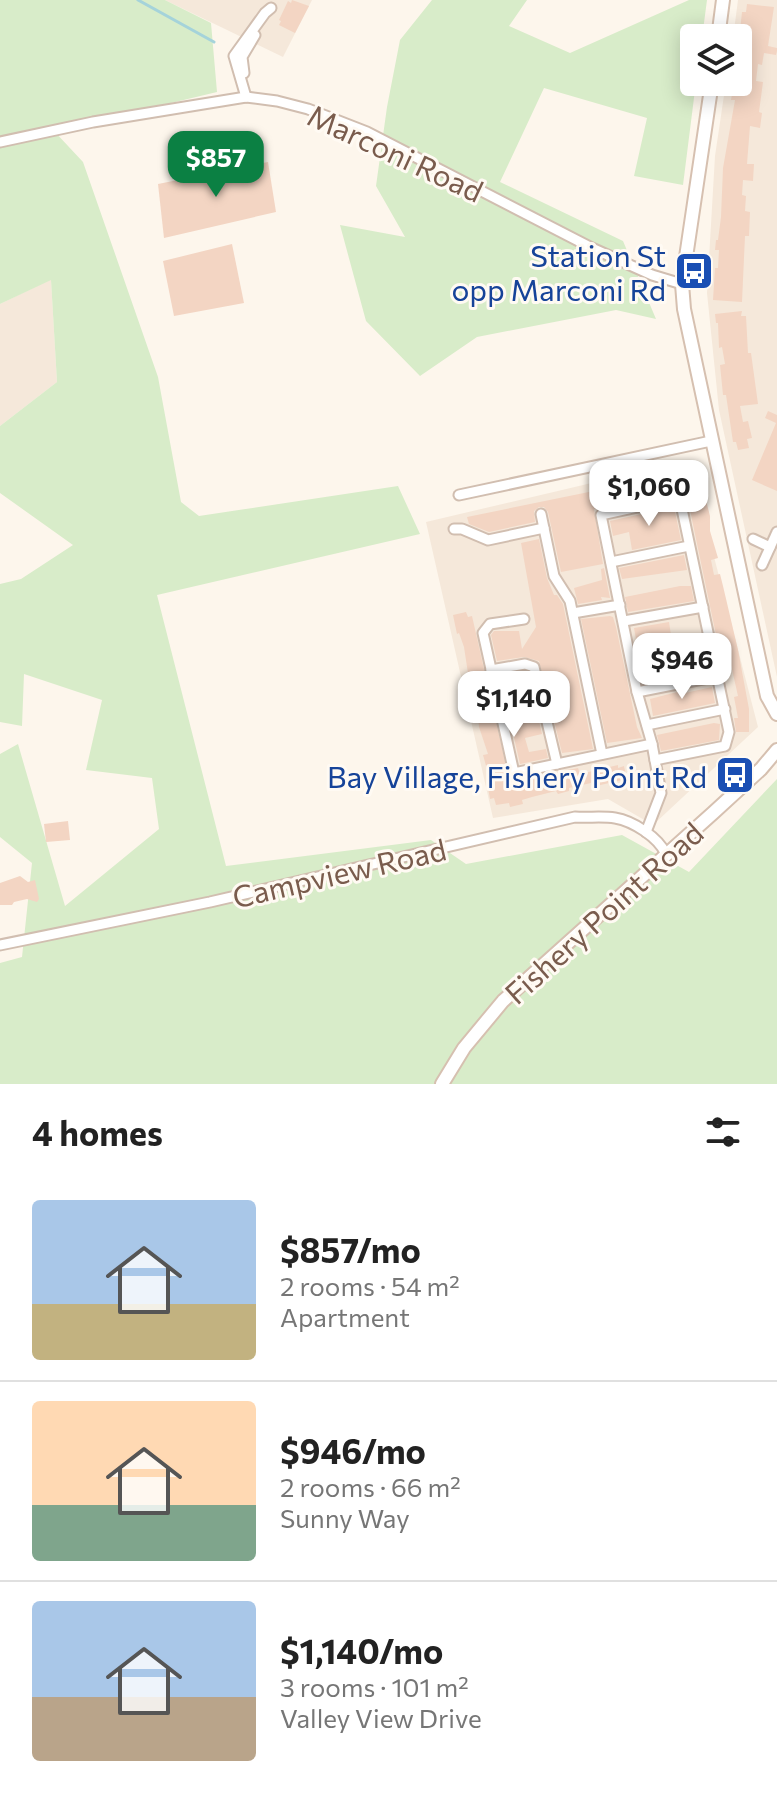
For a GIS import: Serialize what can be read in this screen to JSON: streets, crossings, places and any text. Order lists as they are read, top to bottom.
{
  "streets": {
    "street": ["Marconi Road", "Campview Road", "Fishery Point Road"]
  },
  "crossings": [
    ["Campview Road", "Fishery Point Road"]
  ],
  "places": {
    "bus stop": ["Station St opp Marconi Rd", "Bay Village, Fishery Point Rd"]
  },
  "page": {
    "price": [
      "$857",
      "$1,060",
      "$946",
      "$1,140"
    ],
    "heading": "4 homes",
    "list": [
      {
        "name": "$857/mo",
        "note": "2 rooms · 54 m² · Apartment"
      },
      {
        "name": "$946/mo",
        "note": "2 rooms · 66 m² · Sunny Way"
      },
      {
        "name": "$1,140/mo",
        "note": "3 rooms · 101 m² · Valley View Drive"
      }
    ]
  }
}
